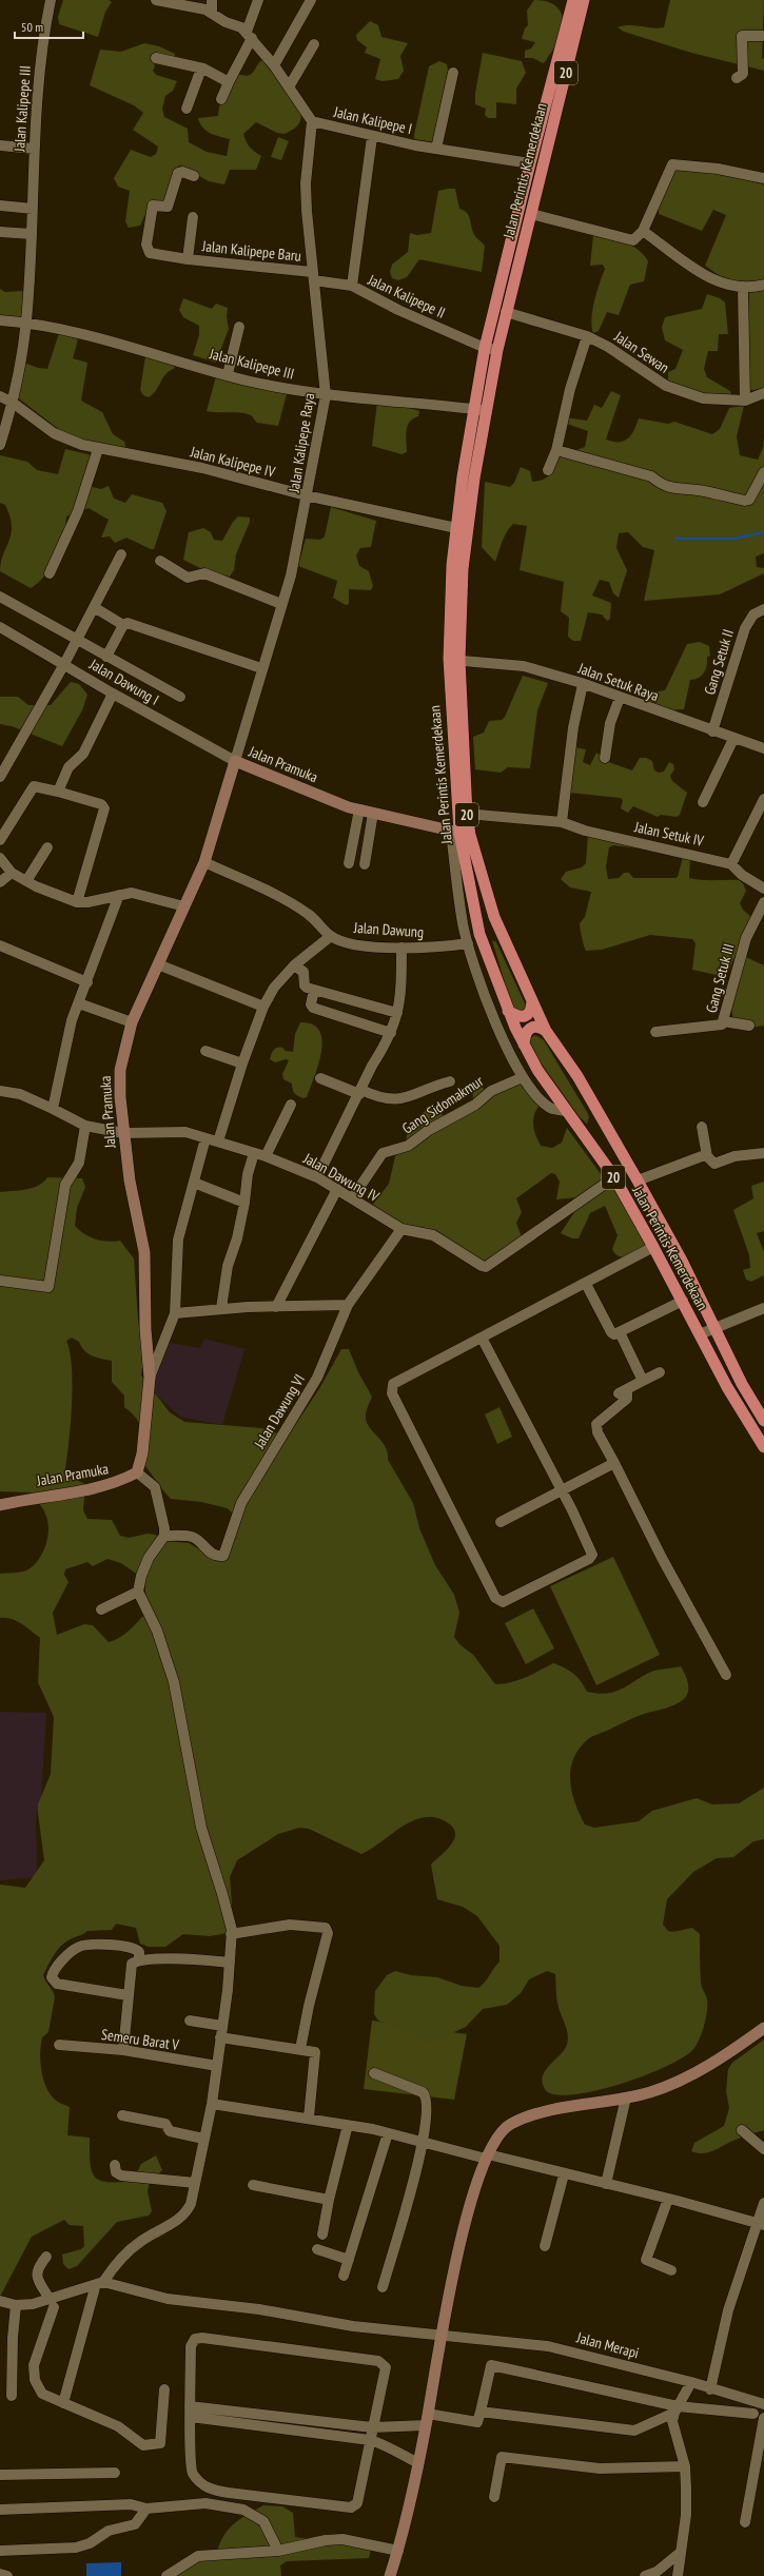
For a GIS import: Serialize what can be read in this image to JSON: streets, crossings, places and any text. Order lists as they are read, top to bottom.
{
  "streets": {
    "highway": ["20", "Jalan Perintis Kemerdekaan"],
    "main road": ["Jalan Pramuka"],
    "street": [
      "Jalan Kalipepe III",
      "Jalan Kalipepe I",
      "Jalan Kalipepe Baru",
      "Jalan Kalipepe II",
      "Jalan Sewan",
      "Jalan Kalipepe Raya",
      "Jalan Kalipepe IV",
      "Gang Setuk II",
      "Jalan Dawung I",
      "Jalan Setuk Raya",
      "Jalan Setuk IV",
      "Jalan Dawung",
      "Gang Setuk III",
      "Gang Sidomakmur",
      "Jalan Dawung IV",
      "Jalan Dawung VI",
      "Semeru Barat V",
      "Jalan Merapi"
    ]
  },
  "crossings": [
    ["Jalan Kalipepe III", "Jalan Perintis Kemerdekaan"],
    ["Jalan Kalipepe III", "Jalan Kalipepe Raya"],
    ["Jalan Kalipepe III", "Jalan Kalipepe IV"],
    ["Jalan Kalipepe I", "Jalan Perintis Kemerdekaan"],
    ["Jalan Kalipepe I", "Jalan Kalipepe Raya"],
    ["Jalan Perintis Kemerdekaan", "Jalan Kalipepe II"],
    ["Jalan Perintis Kemerdekaan", "Jalan Sewan"],
    ["Jalan Perintis Kemerdekaan", "Jalan Kalipepe IV"],
    ["Jalan Perintis Kemerdekaan", "Jalan Setuk Raya"],
    ["Jalan Perintis Kemerdekaan", "Jalan Pramuka"],
    ["Jalan Perintis Kemerdekaan", "Jalan Setuk IV"],
    ["Jalan Kalipepe Baru", "Jalan Kalipepe II"],
    ["Jalan Kalipepe Baru", "Jalan Kalipepe Raya"],
    ["Jalan Kalipepe II", "Jalan Kalipepe Raya"],
    ["Jalan Kalipepe Raya", "Jalan Kalipepe IV"],
    ["Jalan Kalipepe Raya", "Jalan Dawung I"],
    ["Jalan Kalipepe Raya", "Jalan Pramuka"],
    ["Gang Setuk II", "Jalan Setuk Raya"],
    ["Jalan Dawung I", "Jalan Pramuka"],
    ["Jalan Pramuka", "Jalan Dawung"],
    ["Jalan Pramuka", "Jalan Dawung IV"],
    ["Gang Sidomakmur", "Jalan Dawung IV"],
    ["Jalan Dawung IV", "Jalan Dawung VI"]
  ],
  "scale_bar": "50 m"
}
